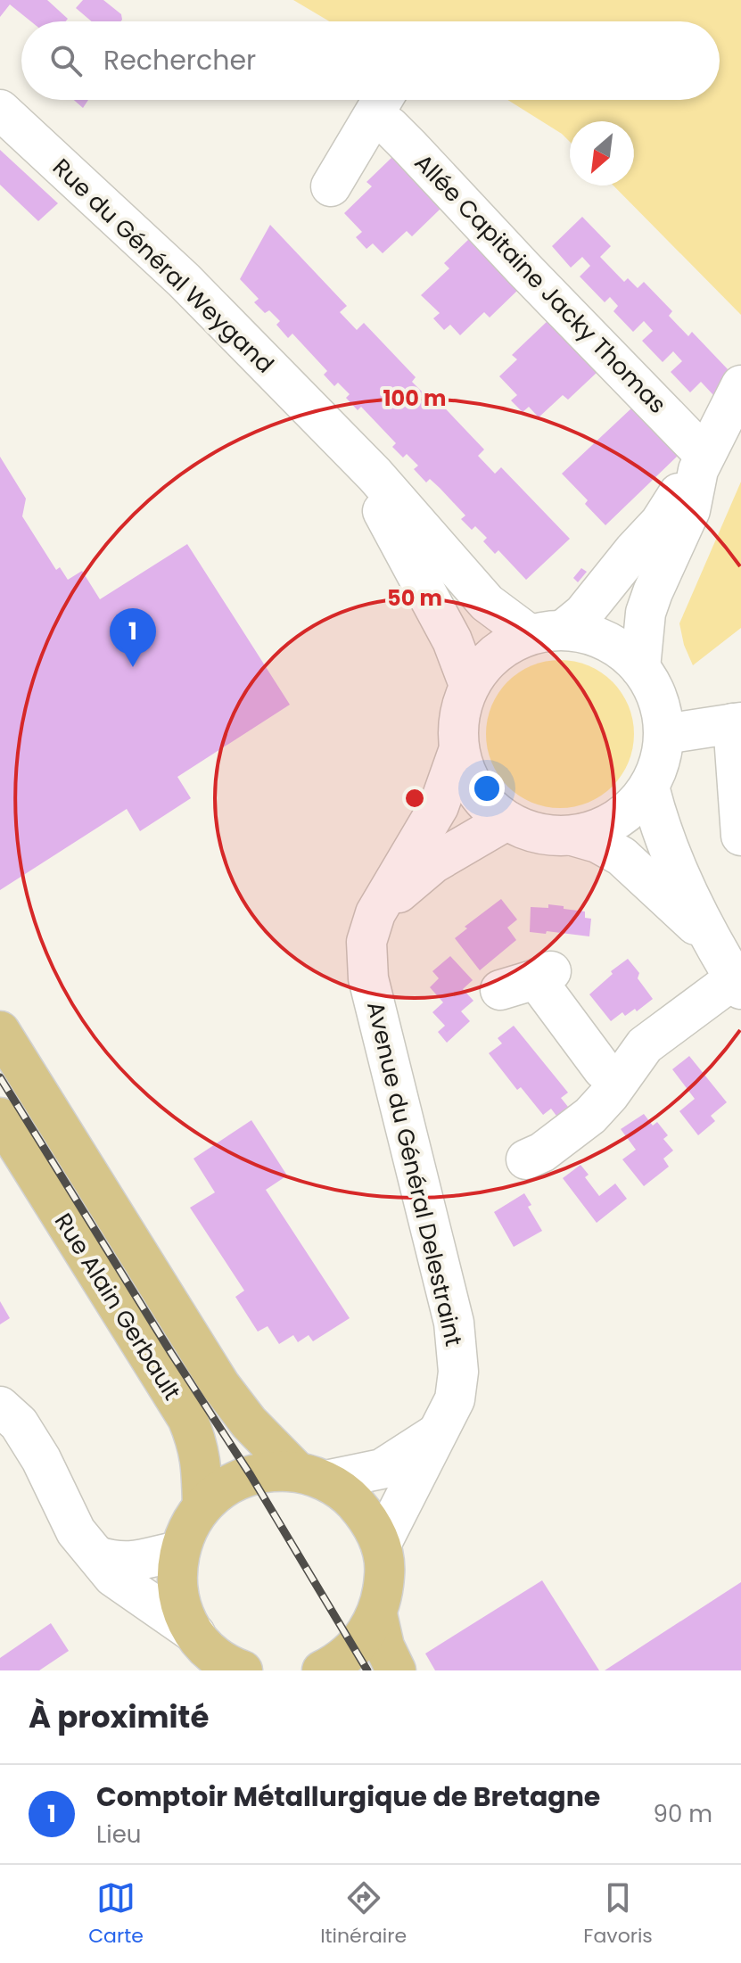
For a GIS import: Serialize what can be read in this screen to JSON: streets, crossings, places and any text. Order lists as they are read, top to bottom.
{
  "streets": {
    "main road": ["Rue Alain Gerbault"],
    "street": ["Rue du Général Weygand", "Allée Capitaine Jacky Thomas", "Avenue du Général Delestraint"]
  },
  "crossings": [
    ["Rue du Général Weygand", "Avenue du Général Delestraint"],
    ["Avenue du Général Delestraint", "Rue Alain Gerbault"]
  ],
  "north": "bottom left",
  "page": {
    "search": "Rechercher",
    "pins": "1",
    "heading": "À proximité",
    "list": [
      {
        "mark": "1",
        "name": "Comptoir Métallurgique de Bretagne",
        "note": "Lieu",
        "value": "90 m"
      }
    ],
    "nav": ["Carte", "Itinéraire", "Favoris"]
  },
  "rings": ["100 m", "50 m"]
}
